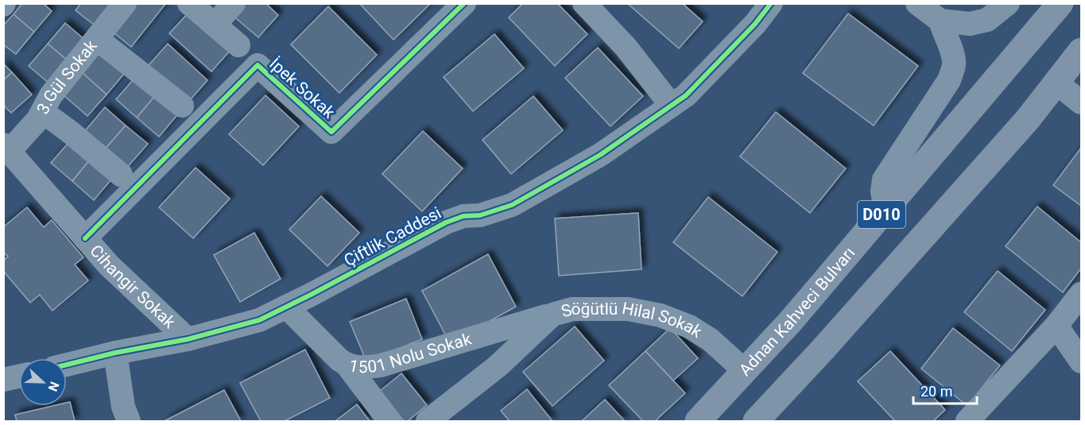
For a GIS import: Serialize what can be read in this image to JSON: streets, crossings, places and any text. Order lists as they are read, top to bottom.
{
  "streets": {
    "highway": ["D010", "Adnan Kahveci Bulvarı"],
    "street": [
      "3.Gül Sokak",
      "İpek Sokak",
      "Çiftlik Caddesi",
      "Cihangir Sokak",
      "Söğütlü Hilal Sokak",
      "1501 Nolu Sokak"
    ]
  },
  "crossings": [
    ["3.Gül Sokak", "Cihangir Sokak"],
    ["İpek Sokak", "Cihangir Sokak"],
    ["Çiftlik Caddesi", "Cihangir Sokak"],
    ["Çiftlik Caddesi", "1501 Nolu Sokak"],
    ["Adnan Kahveci Bulvarı", "Söğütlü Hilal Sokak"],
    ["Söğütlü Hilal Sokak", "1501 Nolu Sokak"]
  ],
  "scale_bar": "20 m",
  "north": "right"
}
